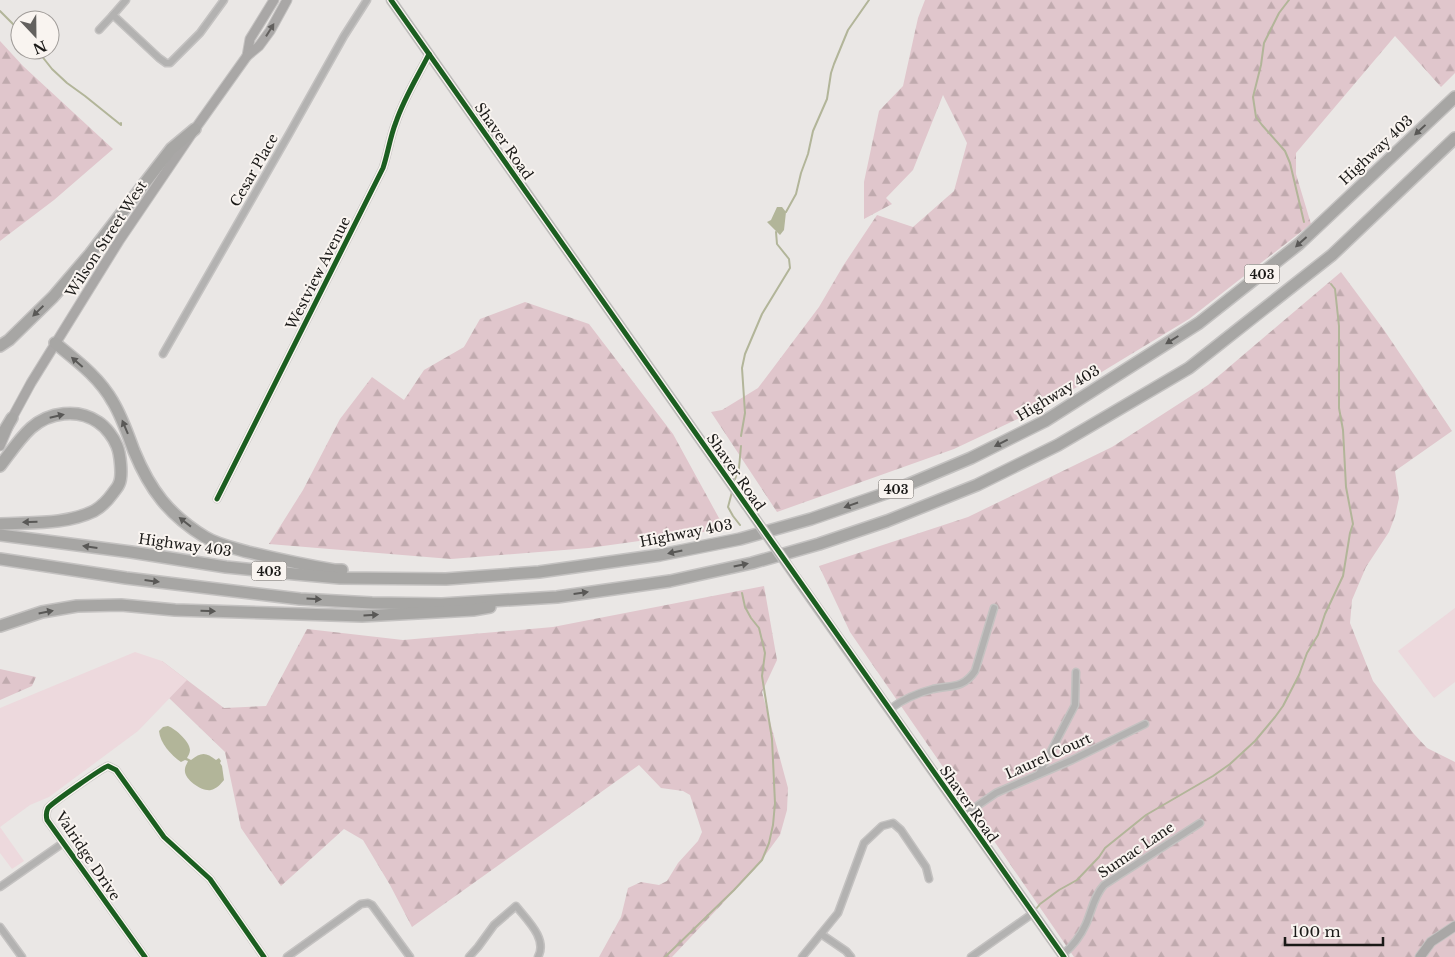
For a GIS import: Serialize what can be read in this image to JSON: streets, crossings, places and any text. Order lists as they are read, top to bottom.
{
  "streets": {
    "highway": ["Highway 403", "403"],
    "street": [
      "Shaver Road",
      "Cesar Place",
      "Wilson Street West",
      "Westview Avenue",
      "Laurel Court",
      "Sumac Lane",
      "Valridge Drive"
    ]
  },
  "crossings": [
    ["Shaver Road", "Westview Avenue"],
    ["Shaver Road", "Laurel Court"],
    ["Shaver Road", "Sumac Lane"]
  ],
  "scale_bar": "100 m",
  "north": "bottom"
}
